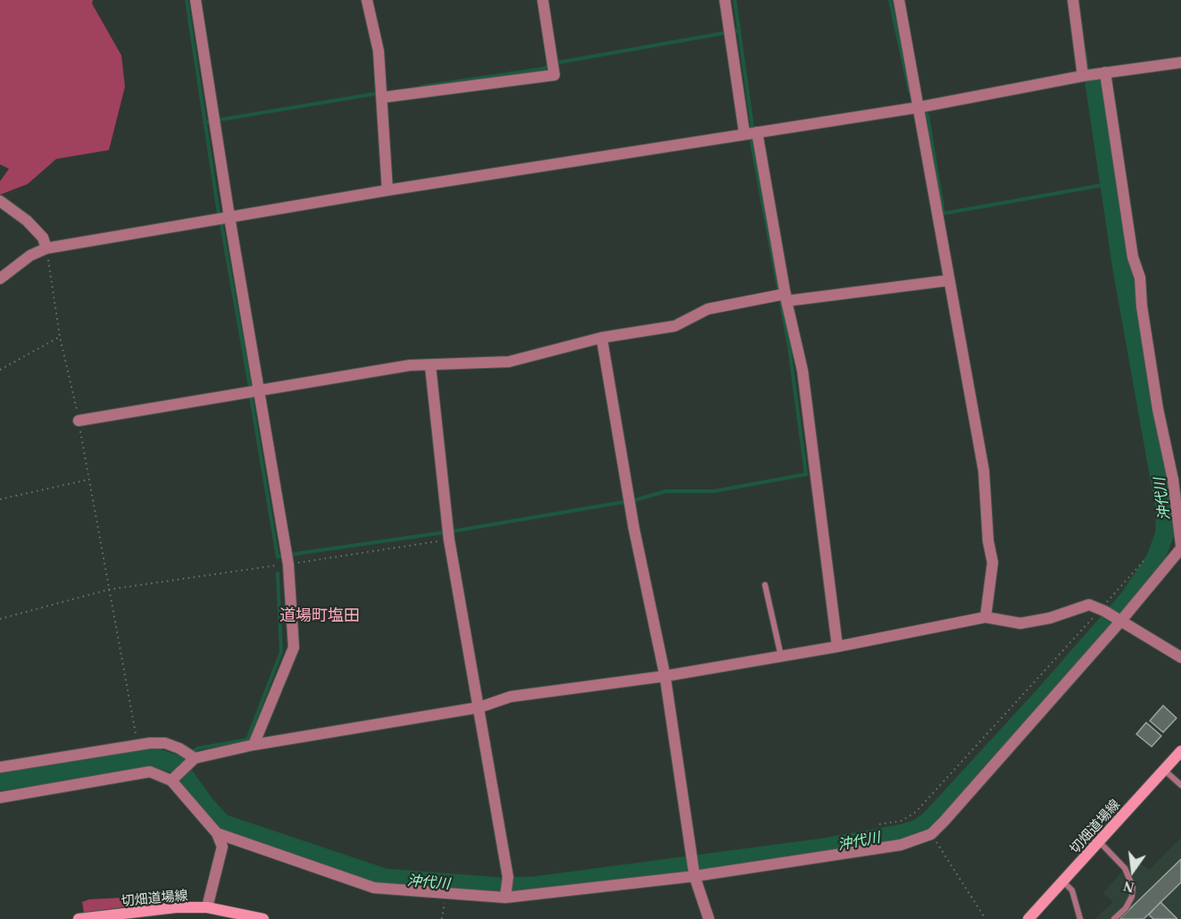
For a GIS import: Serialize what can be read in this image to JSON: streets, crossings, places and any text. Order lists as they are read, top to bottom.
{
  "streets": {
    "main road": ["切畑道場線"]
  },
  "districts": ["道場町塩田"],
  "water": ["沖代川"],
  "north": "bottom"
}
